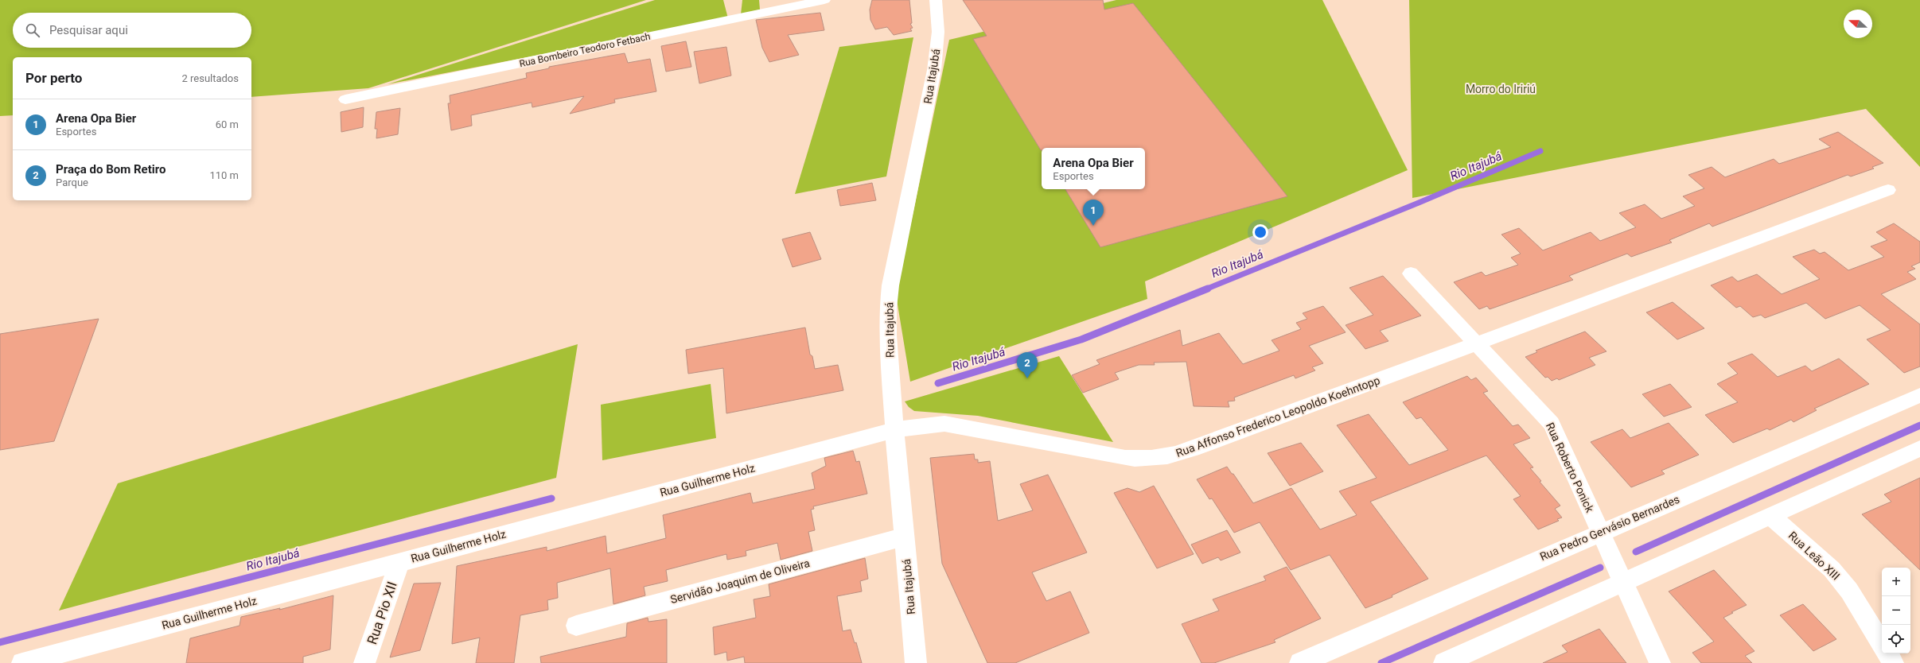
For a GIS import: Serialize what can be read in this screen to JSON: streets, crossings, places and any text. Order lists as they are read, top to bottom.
{
  "streets": {
    "street": [
      "Rua Bombeiro Teodoro Fetbach",
      "Rua Itajubá",
      "Rua Affonso Frederico Leopoldo Koehntopp",
      "Rua Roberto Ponick",
      "Rua Guilherme Holz",
      "Rua Pedro Gervásio Bernardes",
      "Rua Leão XIII",
      "Servidão Joaquim de Oliveira",
      "Rua Pio XII"
    ]
  },
  "crossings": [
    ["Rua Itajubá", "Rua Affonso Frederico Leopoldo Koehntopp"],
    ["Rua Itajubá", "Rua Guilherme Holz"],
    ["Rua Itajubá", "Servidão Joaquim de Oliveira"],
    ["Rua Affonso Frederico Leopoldo Koehntopp", "Rua Roberto Ponick"],
    ["Rua Affonso Frederico Leopoldo Koehntopp", "Rua Guilherme Holz"],
    ["Rua Roberto Ponick", "Rua Pedro Gervásio Bernardes"],
    ["Rua Guilherme Holz", "Rua Pio XII"]
  ],
  "water": ["Rio Itajubá"],
  "parks": ["Morro do Iririú"],
  "north": "left",
  "page": {
    "search": "Pesquisar aqui",
    "heading": ["Por perto", "2 resultados"],
    "list": [
      {
        "mark": "1",
        "name": "Arena Opa Bier",
        "note": "Esportes",
        "value": "60 m"
      },
      {
        "mark": "2",
        "name": "Praça do Bom Retiro",
        "note": "Parque",
        "value": "110 m"
      }
    ],
    "popup": ["Arena Opa Bier", "Esportes"],
    "pins": ["1", "2"],
    "map_buttons": ["+", "−"]
  }
}
